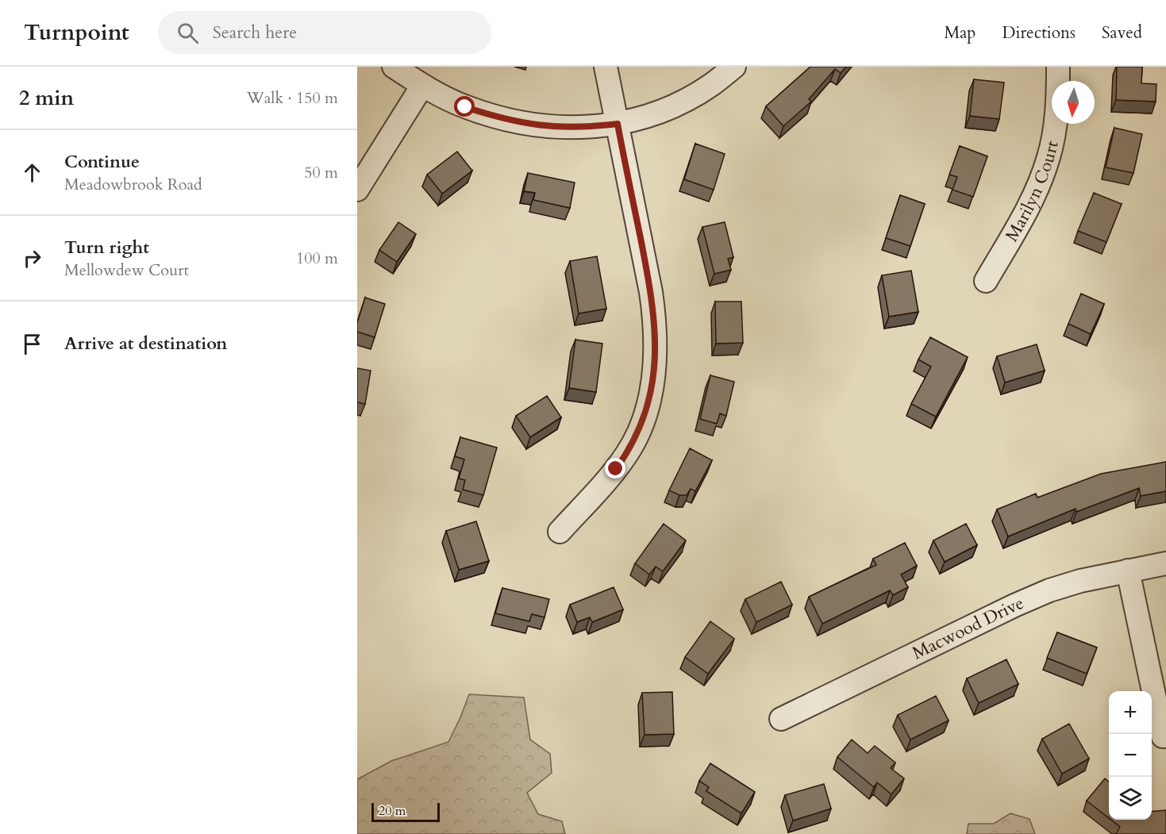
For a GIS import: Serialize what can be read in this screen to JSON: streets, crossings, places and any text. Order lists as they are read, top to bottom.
{
  "streets": {
    "street": ["Marilyn Court", "Macwood Drive"]
  },
  "scale_bar": "20 m",
  "north": "bottom",
  "page": {
    "header": "Turnpoint",
    "search": "Search here",
    "nav": ["Map", "Directions", "Saved"],
    "heading": ["2 min", "Walk · 150 m"],
    "list": [
      ["Continue", "Meadowbrook Road", "50 m"],
      ["Turn right", "Mellowdew Court", "100 m"],
      "Arrive at destination"
    ],
    "map_buttons": ["+", "−"],
    "scale": "20 m"
  }
}
